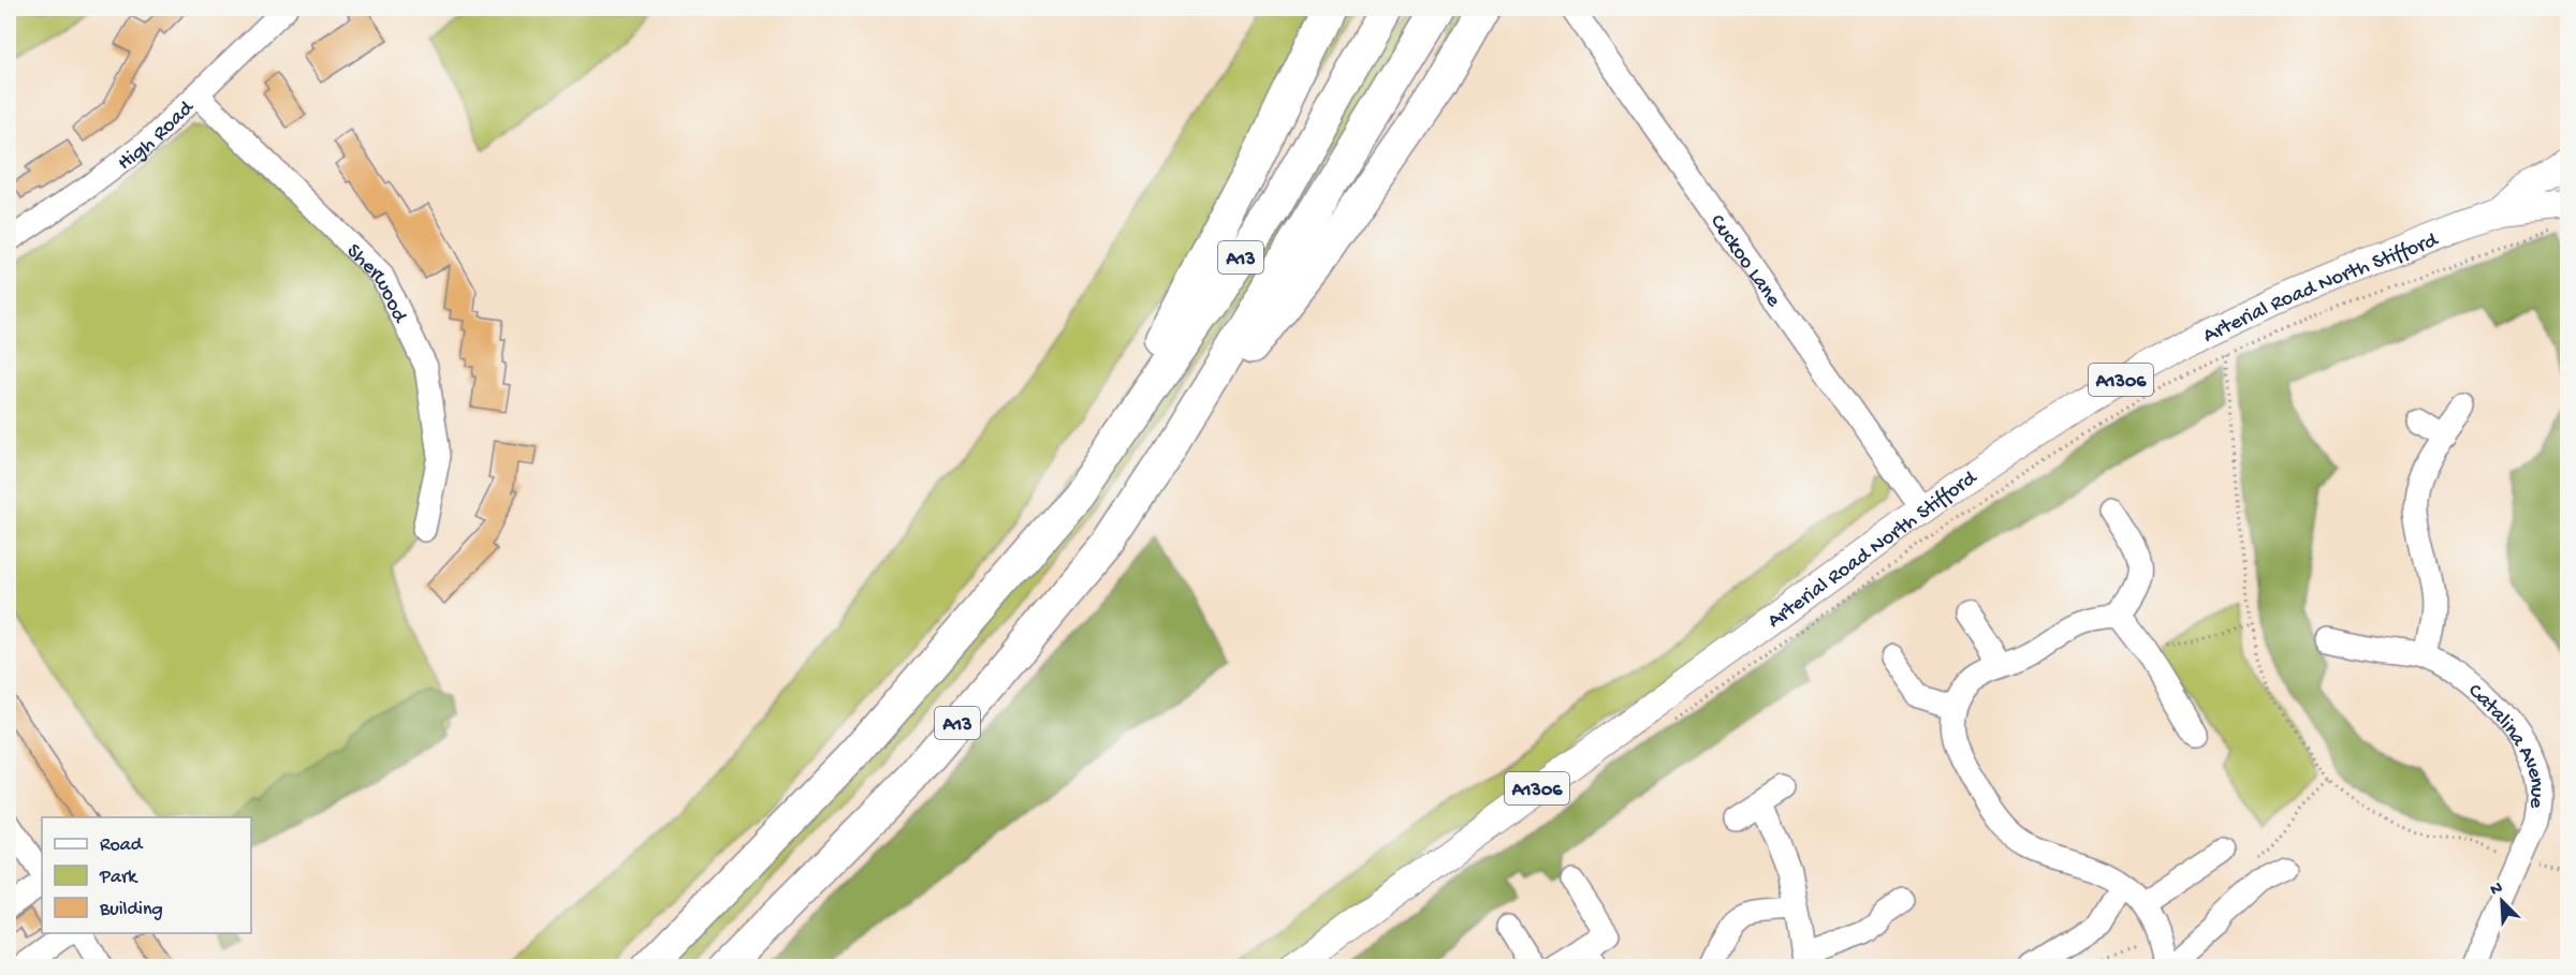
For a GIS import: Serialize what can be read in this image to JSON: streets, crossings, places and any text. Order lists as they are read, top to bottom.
{
  "streets": {
    "highway": ["A13"],
    "main road": ["Arterial Road North Stifford", "A1306"],
    "street": [
      "High Road",
      "Cuckoo Lane",
      "Sherwood",
      "Catalina Avenue"
    ]
  },
  "crossings": [
    ["High Road", "Sherwood"],
    ["Cuckoo Lane", "Arterial Road North Stifford"]
  ],
  "legend": ["Road", "Park", "Building"],
  "north": "top left"
}
